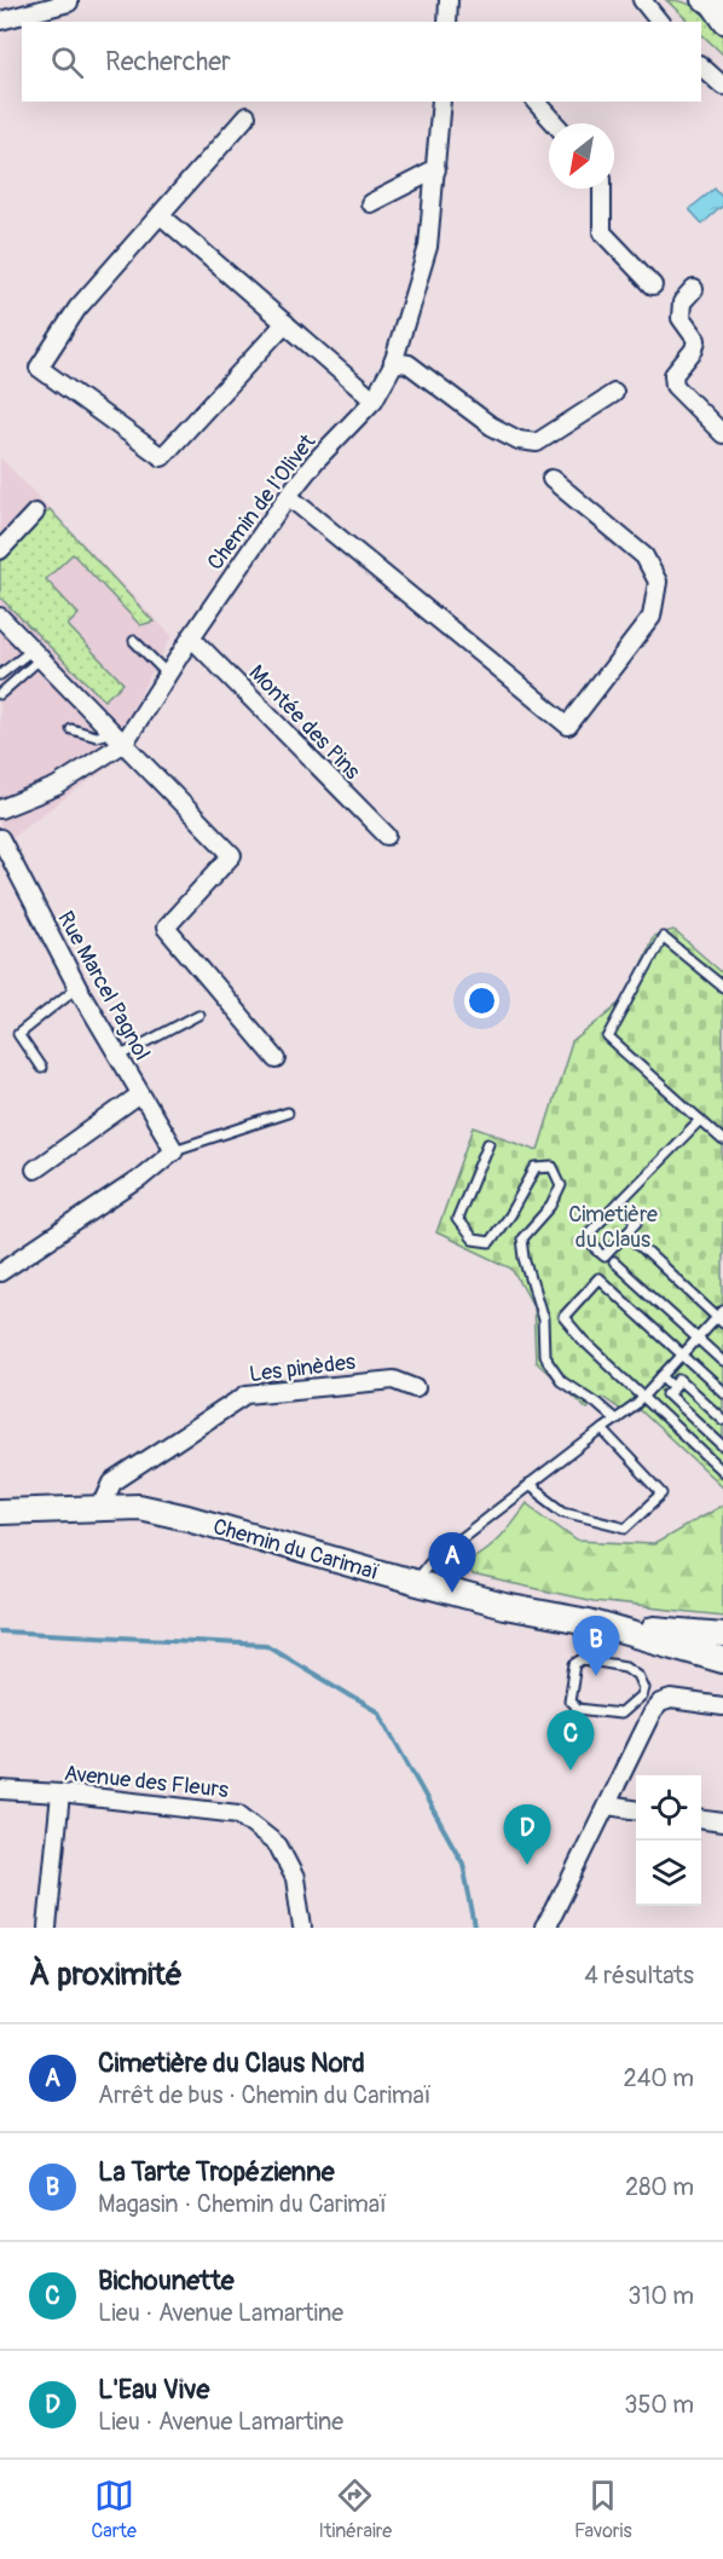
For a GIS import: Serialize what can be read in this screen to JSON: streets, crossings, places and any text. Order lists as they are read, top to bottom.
{
  "streets": {
    "main road": ["Chemin du Carimaï"],
    "street": [
      "Chemin de l'Olivet",
      "Montée des Pins",
      "Rue Marcel Pagnol",
      "Les pinèdes",
      "Avenue des Fleurs"
    ]
  },
  "crossings": [
    ["Chemin de l'Olivet", "Montée des Pins"],
    ["Les pinèdes", "Chemin du Carimaï"]
  ],
  "parks": ["Cimetière du Claus"],
  "north": "bottom left",
  "page": {
    "search": "Rechercher",
    "pins": [
      "A",
      "B",
      "C",
      "D"
    ],
    "heading": ["À proximité", "4 résultats"],
    "list": [
      {
        "mark": "A",
        "name": "Cimetière du Claus Nord",
        "note": "Arrêt de bus · Chemin du Carimaï",
        "value": "240 m"
      },
      {
        "mark": "B",
        "name": "La Tarte Tropézienne",
        "note": "Magasin · Chemin du Carimaï",
        "value": "280 m"
      },
      {
        "mark": "C",
        "name": "Bichounette",
        "note": "Lieu · Avenue Lamartine",
        "value": "310 m"
      },
      {
        "mark": "D",
        "name": "L'Eau Vive",
        "note": "Lieu · Avenue Lamartine",
        "value": "350 m"
      }
    ],
    "nav": ["Carte", "Itinéraire", "Favoris"]
  }
}
